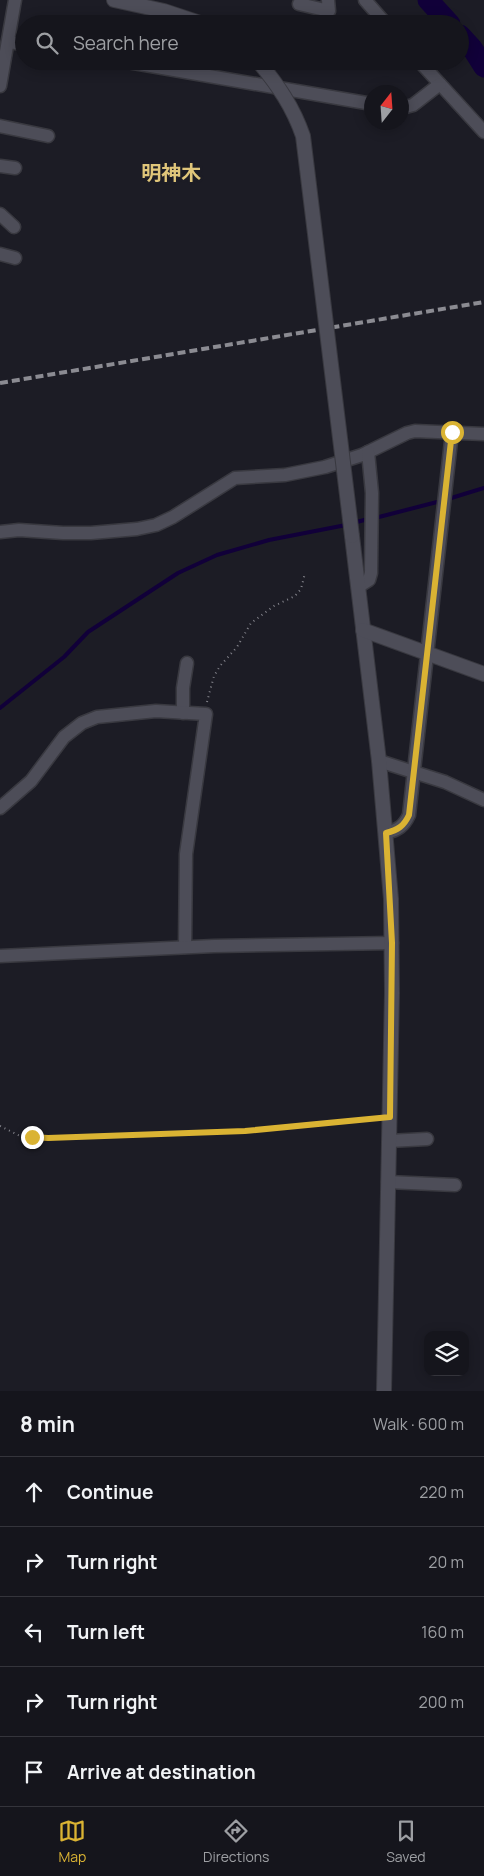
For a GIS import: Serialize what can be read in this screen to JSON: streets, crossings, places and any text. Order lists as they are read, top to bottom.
{
  "districts": ["明神木"],
  "north": "top",
  "page": {
    "search": "Search here",
    "heading": ["8 min", "Walk · 600 m"],
    "list": [
      ["Continue", "220 m"],
      ["Turn right", "20 m"],
      ["Turn left", "160 m"],
      ["Turn right", "200 m"],
      "Arrive at destination"
    ],
    "nav": ["Map", "Directions", "Saved"]
  }
}
